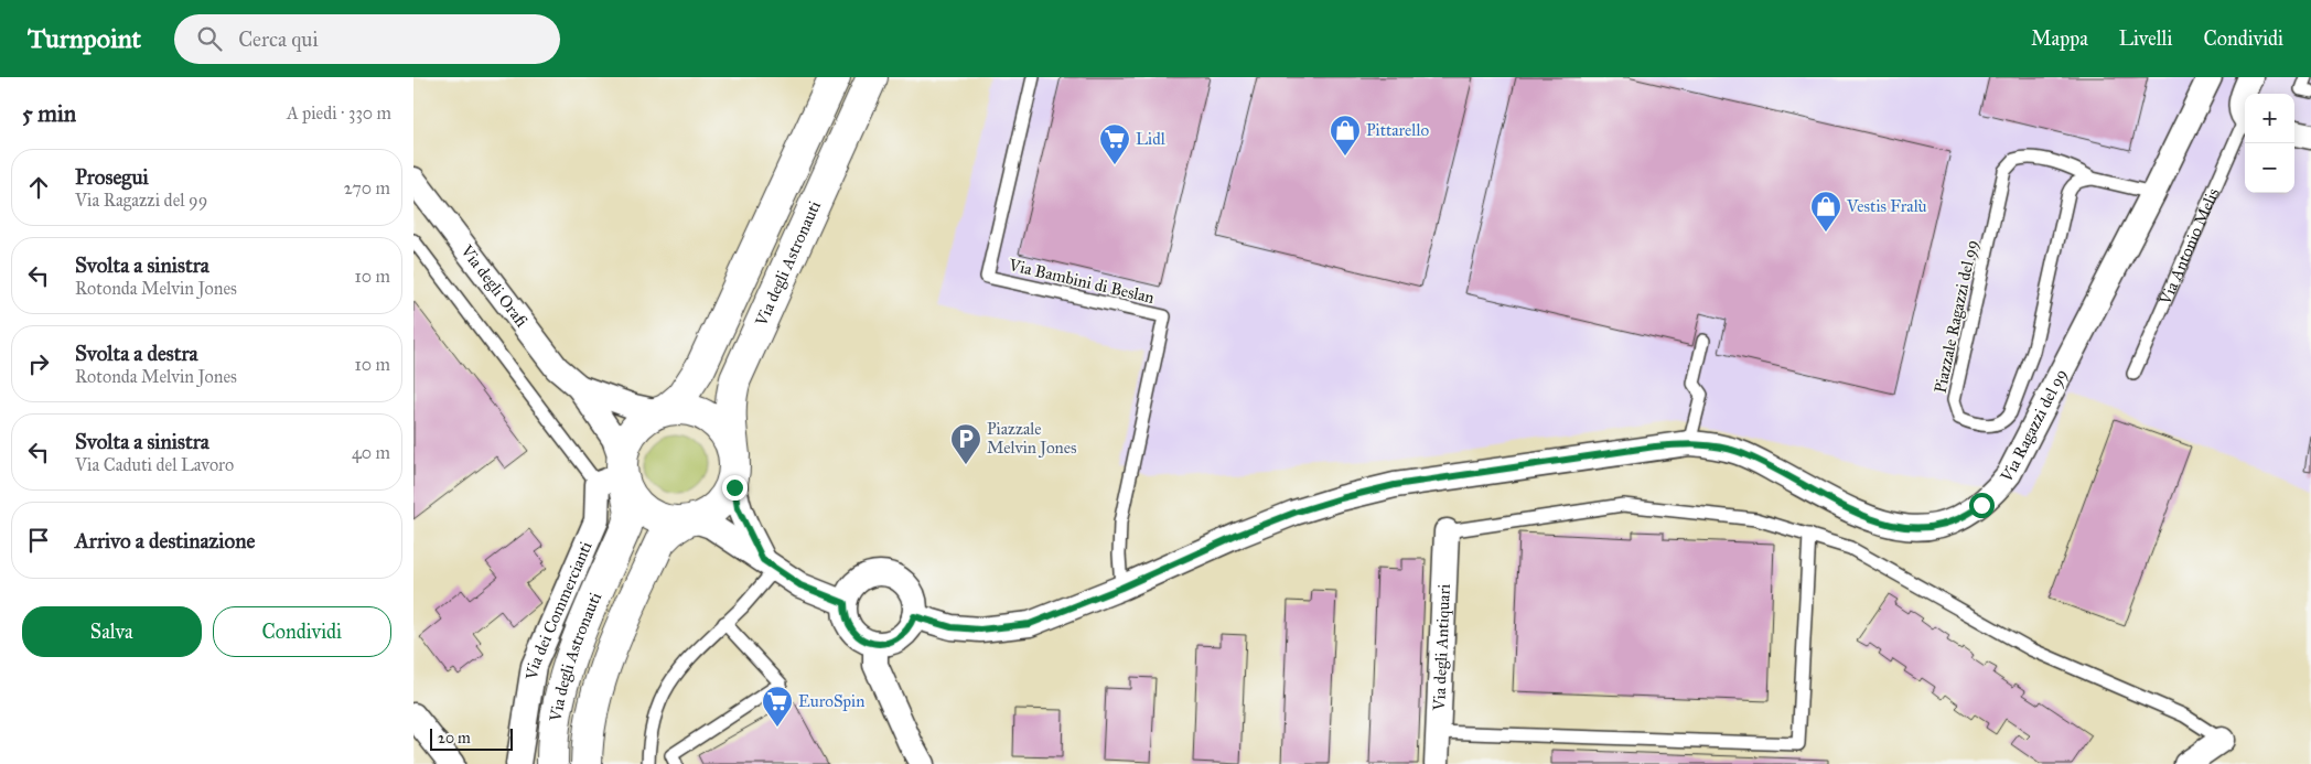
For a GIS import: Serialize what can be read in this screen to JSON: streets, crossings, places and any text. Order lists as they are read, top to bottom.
{
  "streets": {
    "main road": ["Via degli Astronauti"],
    "street": [
      "Via Antonio Melis",
      "Via degli Orafi",
      "Via Ragazzi del 99",
      "Via dei Commercianti",
      "Via degli Antiquari"
    ],
    "lane": ["Via Bambini di Beslan", "Piazzale Ragazzi del 99"]
  },
  "crossings": [
    ["Via degli Astronauti", "Via degli Orafi"],
    ["Via degli Astronauti", "Via dei Commercianti"],
    ["Via Bambini di Beslan", "Via Ragazzi del 99"],
    ["Via degli Orafi", "Via dei Commercianti"],
    ["Piazzale Ragazzi del 99", "Via Ragazzi del 99"]
  ],
  "places": {
    "shop": ["Pittarello", "Vestis Fralù"],
    "supermarket": ["Lidl", "EuroSpin"],
    "parking": ["Piazzale Melvin Jones"]
  },
  "scale_bar": "20 m",
  "page": {
    "header": "Turnpoint",
    "search": "Cerca qui",
    "nav": ["Mappa", "Livelli", "Condividi"],
    "heading": ["5 min", "A piedi · 330 m"],
    "map_buttons": ["+", "−"],
    "list": [
      ["Prosegui", "Via Ragazzi del 99", "270 m"],
      ["Svolta a sinistra", "Rotonda Melvin Jones", "10 m"],
      ["Svolta a destra", "Rotonda Melvin Jones", "10 m"],
      ["Svolta a sinistra", "Via Caduti del Lavoro", "40 m"],
      "Arrivo a destinazione"
    ],
    "buttons": ["Salva", "Condividi"],
    "scale": "20 m"
  }
}
